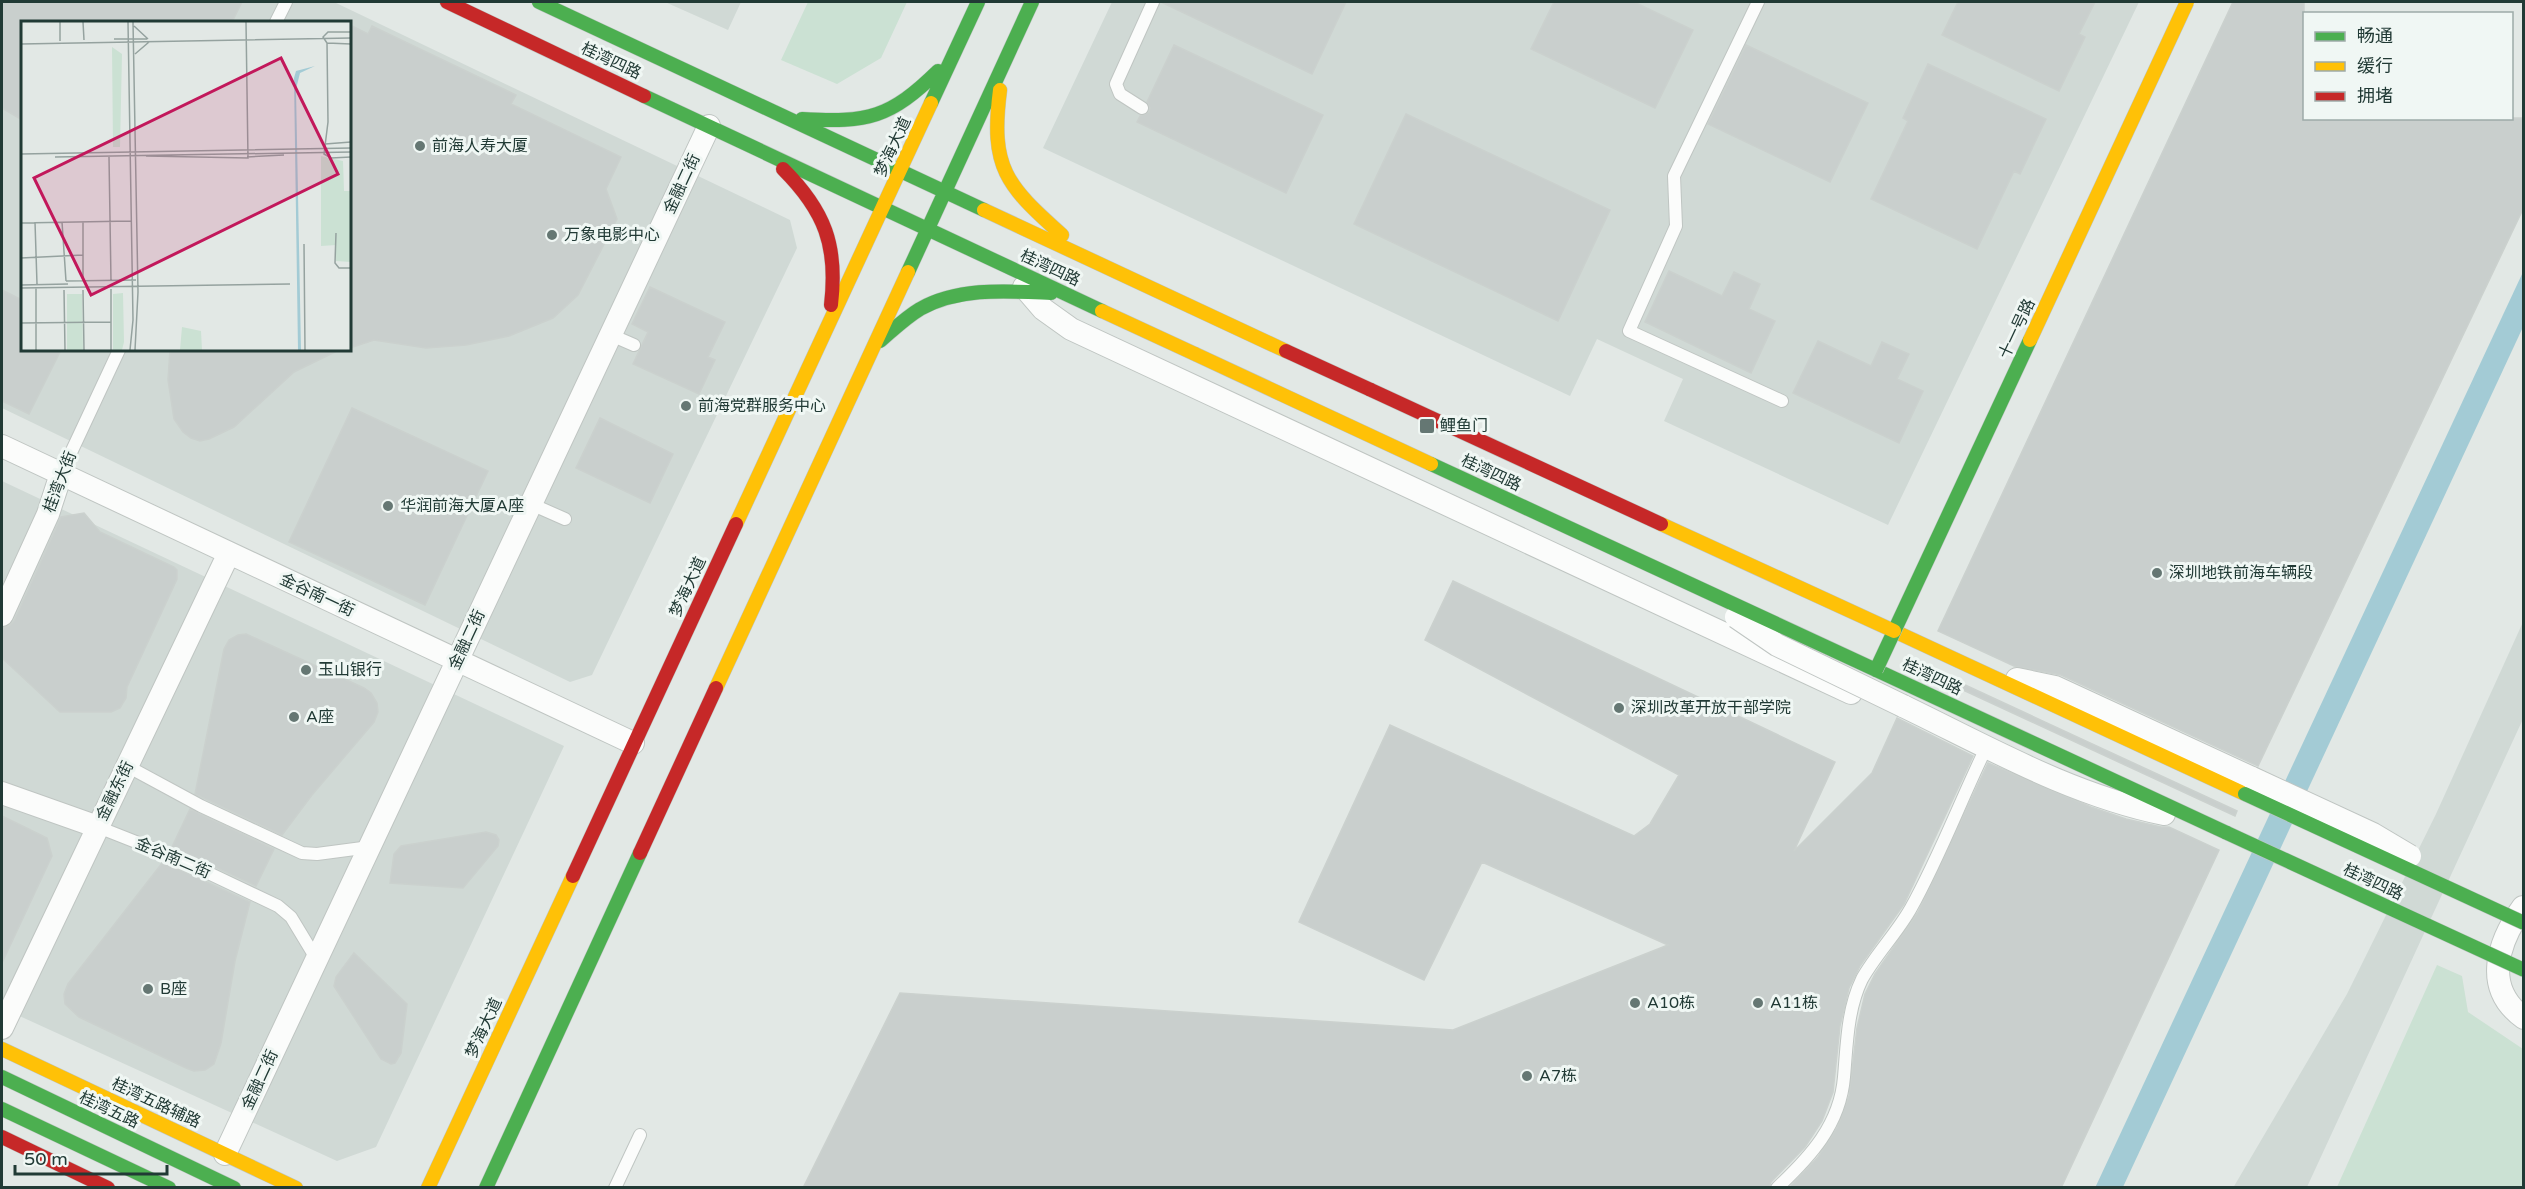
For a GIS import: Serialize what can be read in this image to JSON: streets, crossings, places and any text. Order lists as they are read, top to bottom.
{
  "streets": {
    "main road": [
      "桂湾四路",
      "梦海大道",
      "十一号路",
      "桂湾五路辅路",
      "桂湾五路"
    ],
    "street": [
      "金融二街",
      "桂湾大街",
      "金谷南一街",
      "金融东街",
      "金谷南二街"
    ]
  },
  "crossings": [
    ["桂湾四路", "梦海大道"],
    ["桂湾四路", "金融二街"],
    ["桂湾四路", "十一号路"],
    ["梦海大道", "金谷南一街"],
    ["金融二街", "金谷南一街"],
    ["金融二街", "金谷南二街"],
    ["金融二街", "桂湾五路辅路"],
    ["桂湾大街", "金谷南一街"],
    ["金谷南一街", "金融东街"],
    ["金融东街", "金谷南二街"]
  ],
  "places": {
    "other": [
      "前海人寿大厦",
      "万象电影中心",
      "前海党群服务中心",
      "华润前海大厦A座",
      "深圳地铁前海车辆段",
      "玉山银行",
      "深圳改革开放干部学院",
      "A座",
      "B座",
      "A10栋",
      "A11栋",
      "A7栋"
    ],
    "transit": ["鲤鱼门"]
  },
  "legend": ["畅通", "缓行", "拥堵"],
  "scale_bar": "50 m"
}
